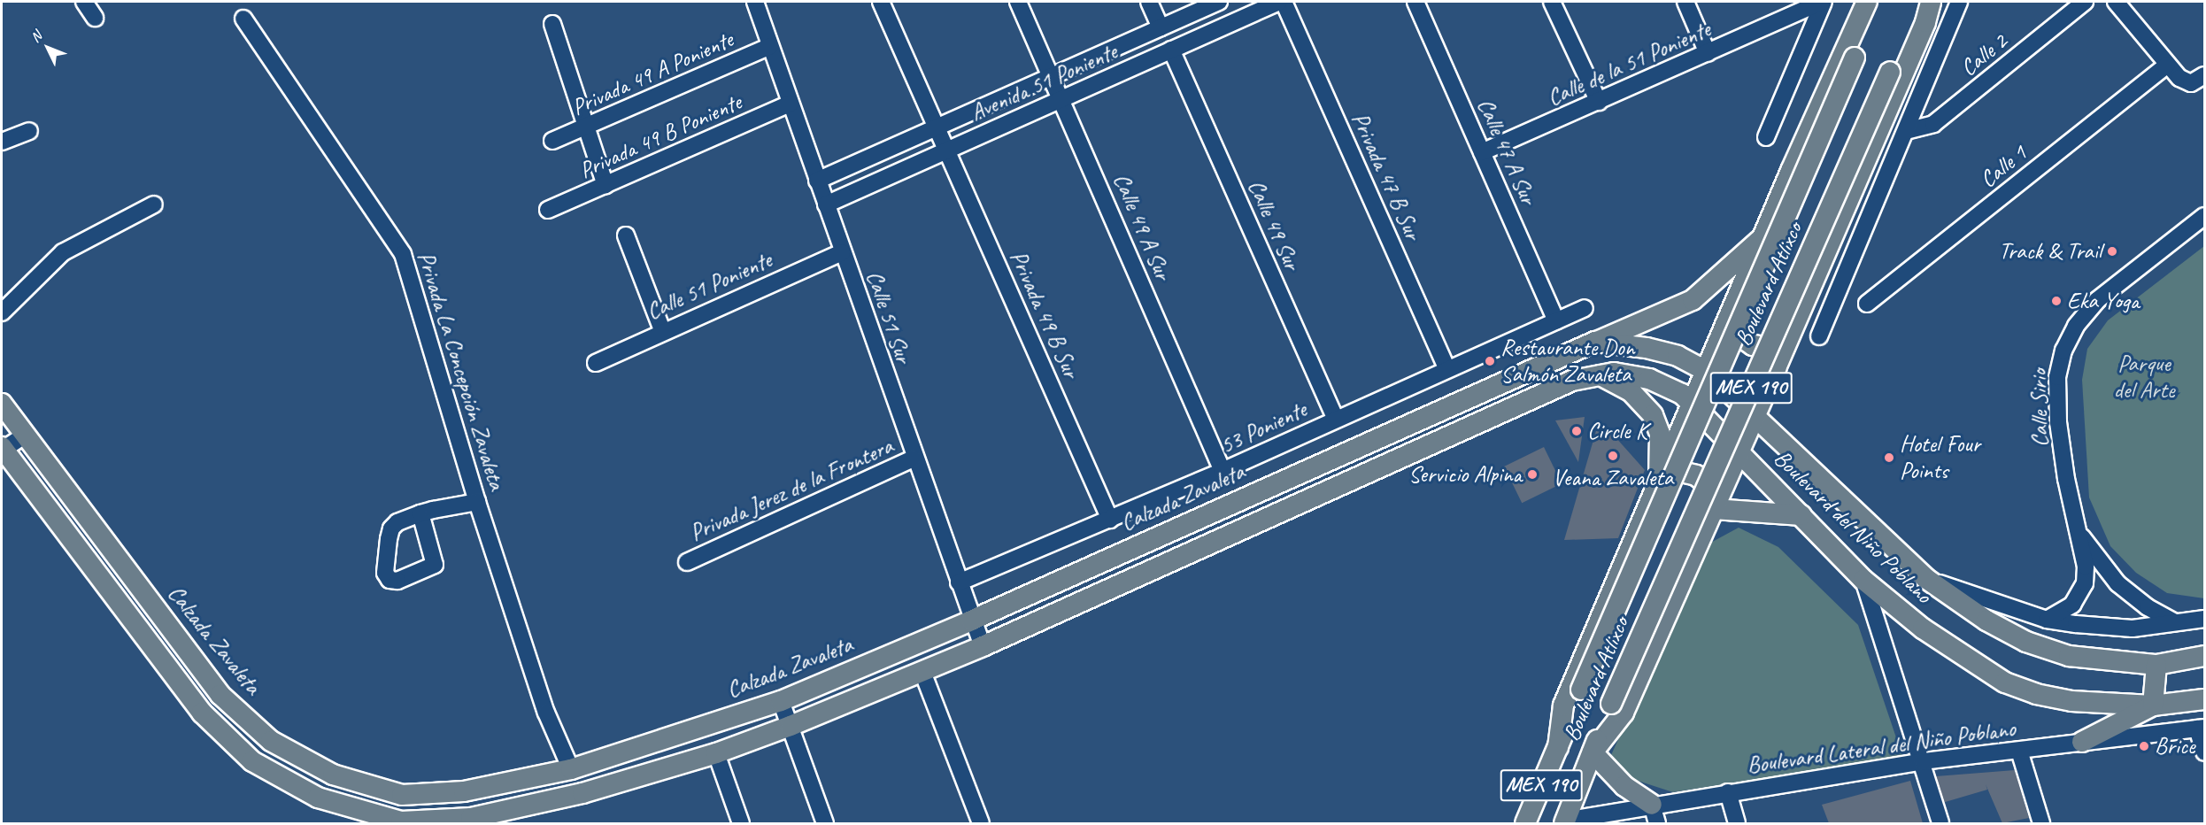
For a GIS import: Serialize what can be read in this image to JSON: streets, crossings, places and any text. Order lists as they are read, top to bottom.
{
  "streets": {
    "main road": [
      "Boulevard Atlixco",
      "MEX 190",
      "Calzada Zavaleta",
      "Boulevard del Niño Poblano"
    ],
    "street": [
      "Calle 2",
      "Calle de la 51 Poniente",
      "Privada 49 A Poniente",
      "Avenida 51 Poniente",
      "Privada 49 B Poniente",
      "Calle 47 A Sur",
      "Calle 1",
      "Privada 47 B Sur",
      "Calle 49 Sur",
      "Calle 49 A Sur",
      "Calle 51 Poniente",
      "Privada 49 B Sur",
      "Calle 51 Sur",
      "Privada La Concepción Zavaleta",
      "Calle Sirio",
      "53 Poniente",
      "Privada Jerez de la Frontera",
      "Boulevard Lateral del Niño Poblano"
    ]
  },
  "crossings": [
    ["Calle de la 51 Poniente", "Calle 47 A Sur"],
    ["Privada 49 A Poniente", "Calle 51 Sur"],
    ["Avenida 51 Poniente", "Calle 49 Sur"],
    ["Avenida 51 Poniente", "Calle 49 A Sur"],
    ["Avenida 51 Poniente", "Privada 49 B Sur"],
    ["Avenida 51 Poniente", "Calle 51 Sur"],
    ["Privada 49 B Poniente", "Calle 51 Sur"],
    ["Calle 47 A Sur", "53 Poniente"],
    ["Privada 47 B Sur", "53 Poniente"],
    ["Calle 49 Sur", "53 Poniente"],
    ["Calle 49 A Sur", "53 Poniente"],
    ["Boulevard Atlixco", "Boulevard Lateral del Niño Poblano"],
    ["Calle 51 Poniente", "Calle 51 Sur"],
    ["Privada 49 B Sur", "53 Poniente"],
    ["Calle 51 Sur", "53 Poniente"],
    ["Calle 51 Sur", "Privada Jerez de la Frontera"],
    ["Calle 51 Sur", "Calzada Zavaleta"],
    ["Privada La Concepción Zavaleta", "Calzada Zavaleta"]
  ],
  "parks": ["Parque del Arte"],
  "places": [
    "Track & Trail",
    "Eka Yoga",
    "Restaurante Don Salmón Zavaleta",
    "Circle K",
    "Veana Zavaleta",
    "Hotel Four Points",
    "Servicio Alpina",
    "Brice"
  ],
  "north": "top left"
}
